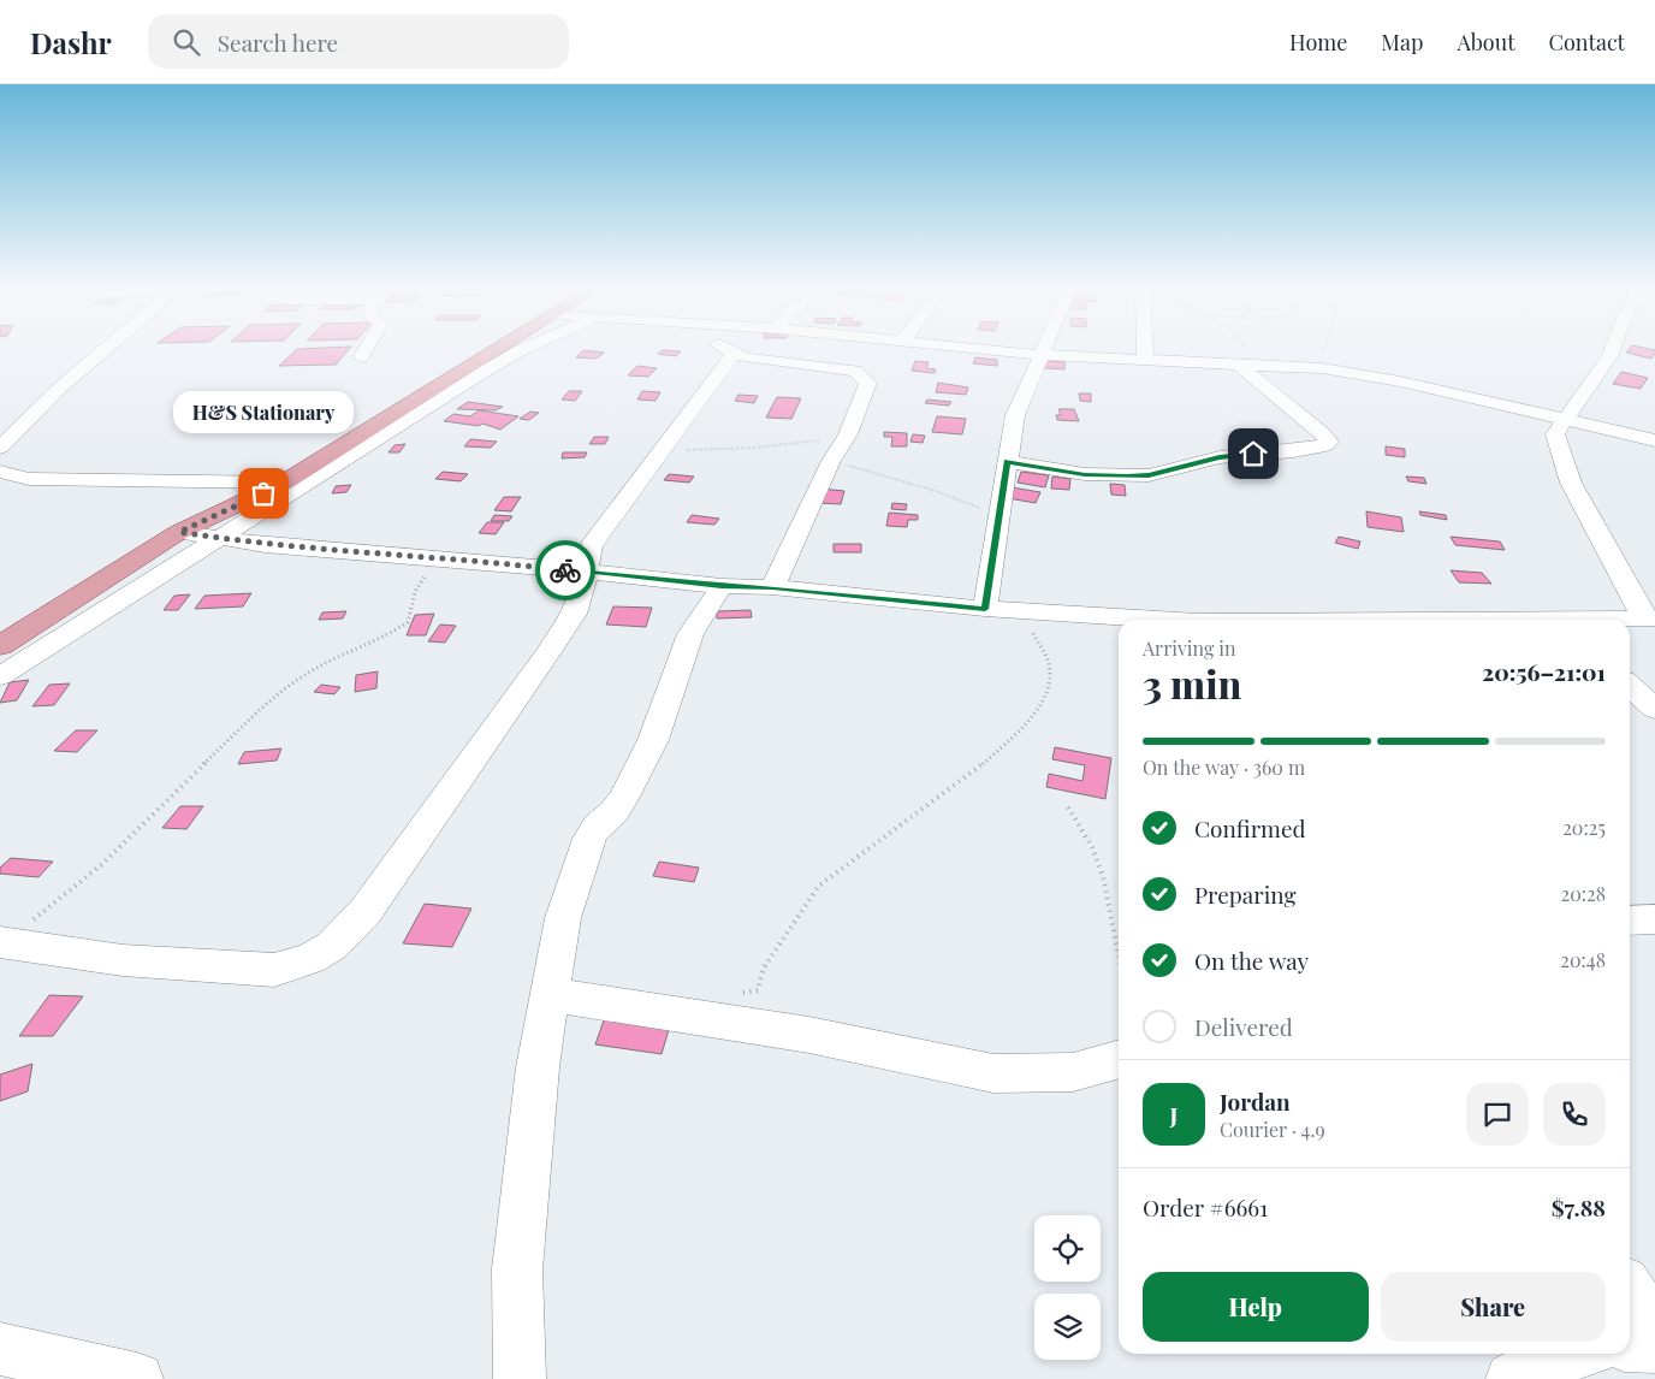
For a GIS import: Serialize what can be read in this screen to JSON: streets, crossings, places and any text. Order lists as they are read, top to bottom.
{
  "places": ["H&S Stationary"],
  "page": {
    "header": "Dashr",
    "search": "Search here",
    "nav": [
      "Home",
      "Map",
      "About",
      "Contact"
    ],
    "bubble": "H&S Stationary",
    "heading": ["3 min", "Arriving in", "20:56–21:01"],
    "panel": [
      "Jordan",
      "Courier · 4.9",
      "Order #6661",
      "$7.88"
    ],
    "bar": "On the way · 360 m",
    "list": [
      ["Confirmed", "20:25"],
      ["Preparing", "20:28"],
      ["On the way", "20:48"],
      "Delivered"
    ],
    "round": "J",
    "buttons": ["Help", "Share"]
  }
}
